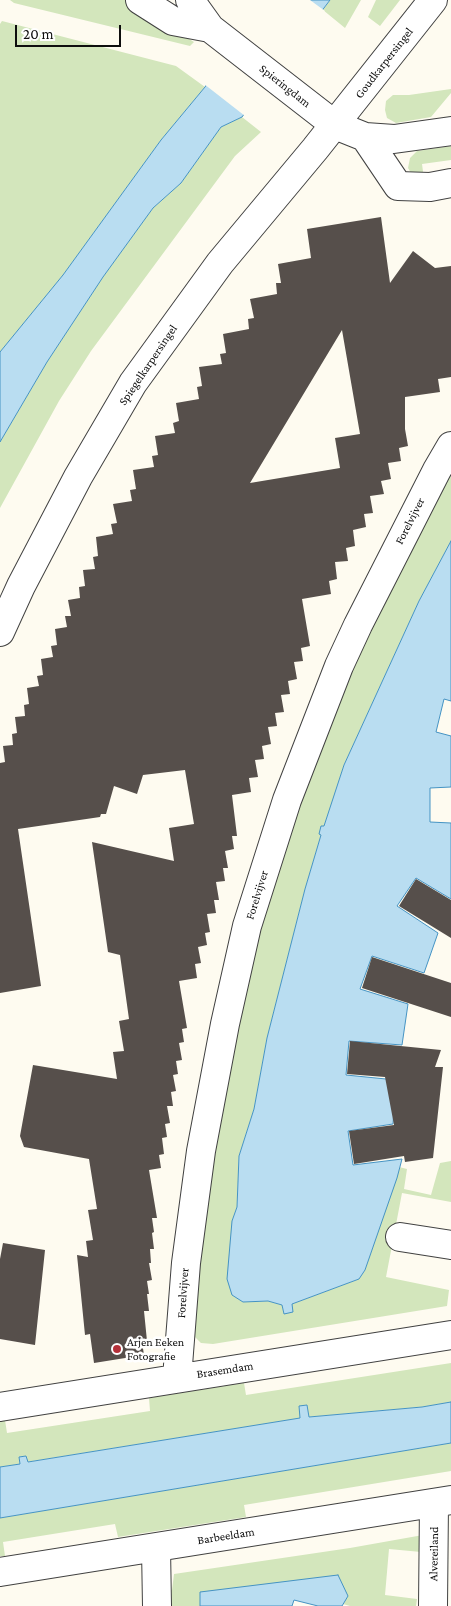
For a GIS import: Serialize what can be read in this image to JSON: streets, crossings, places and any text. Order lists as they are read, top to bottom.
{
  "streets": {
    "street": [
      "Goudkarpersingel",
      "Spieringdam",
      "Spiegelkarpersingel",
      "Forelvijver",
      "Brasemdam",
      "Barbeeldam",
      "Alvereiland"
    ]
  },
  "crossings": [
    ["Goudkarpersingel", "Spieringdam"],
    ["Goudkarpersingel", "Spiegelkarpersingel"],
    ["Spieringdam", "Spiegelkarpersingel"],
    ["Forelvijver", "Brasemdam"],
    ["Barbeeldam", "Alvereiland"]
  ],
  "places": ["Arjen Eeken Fotografie"],
  "scale_bar": "20 m"
}
